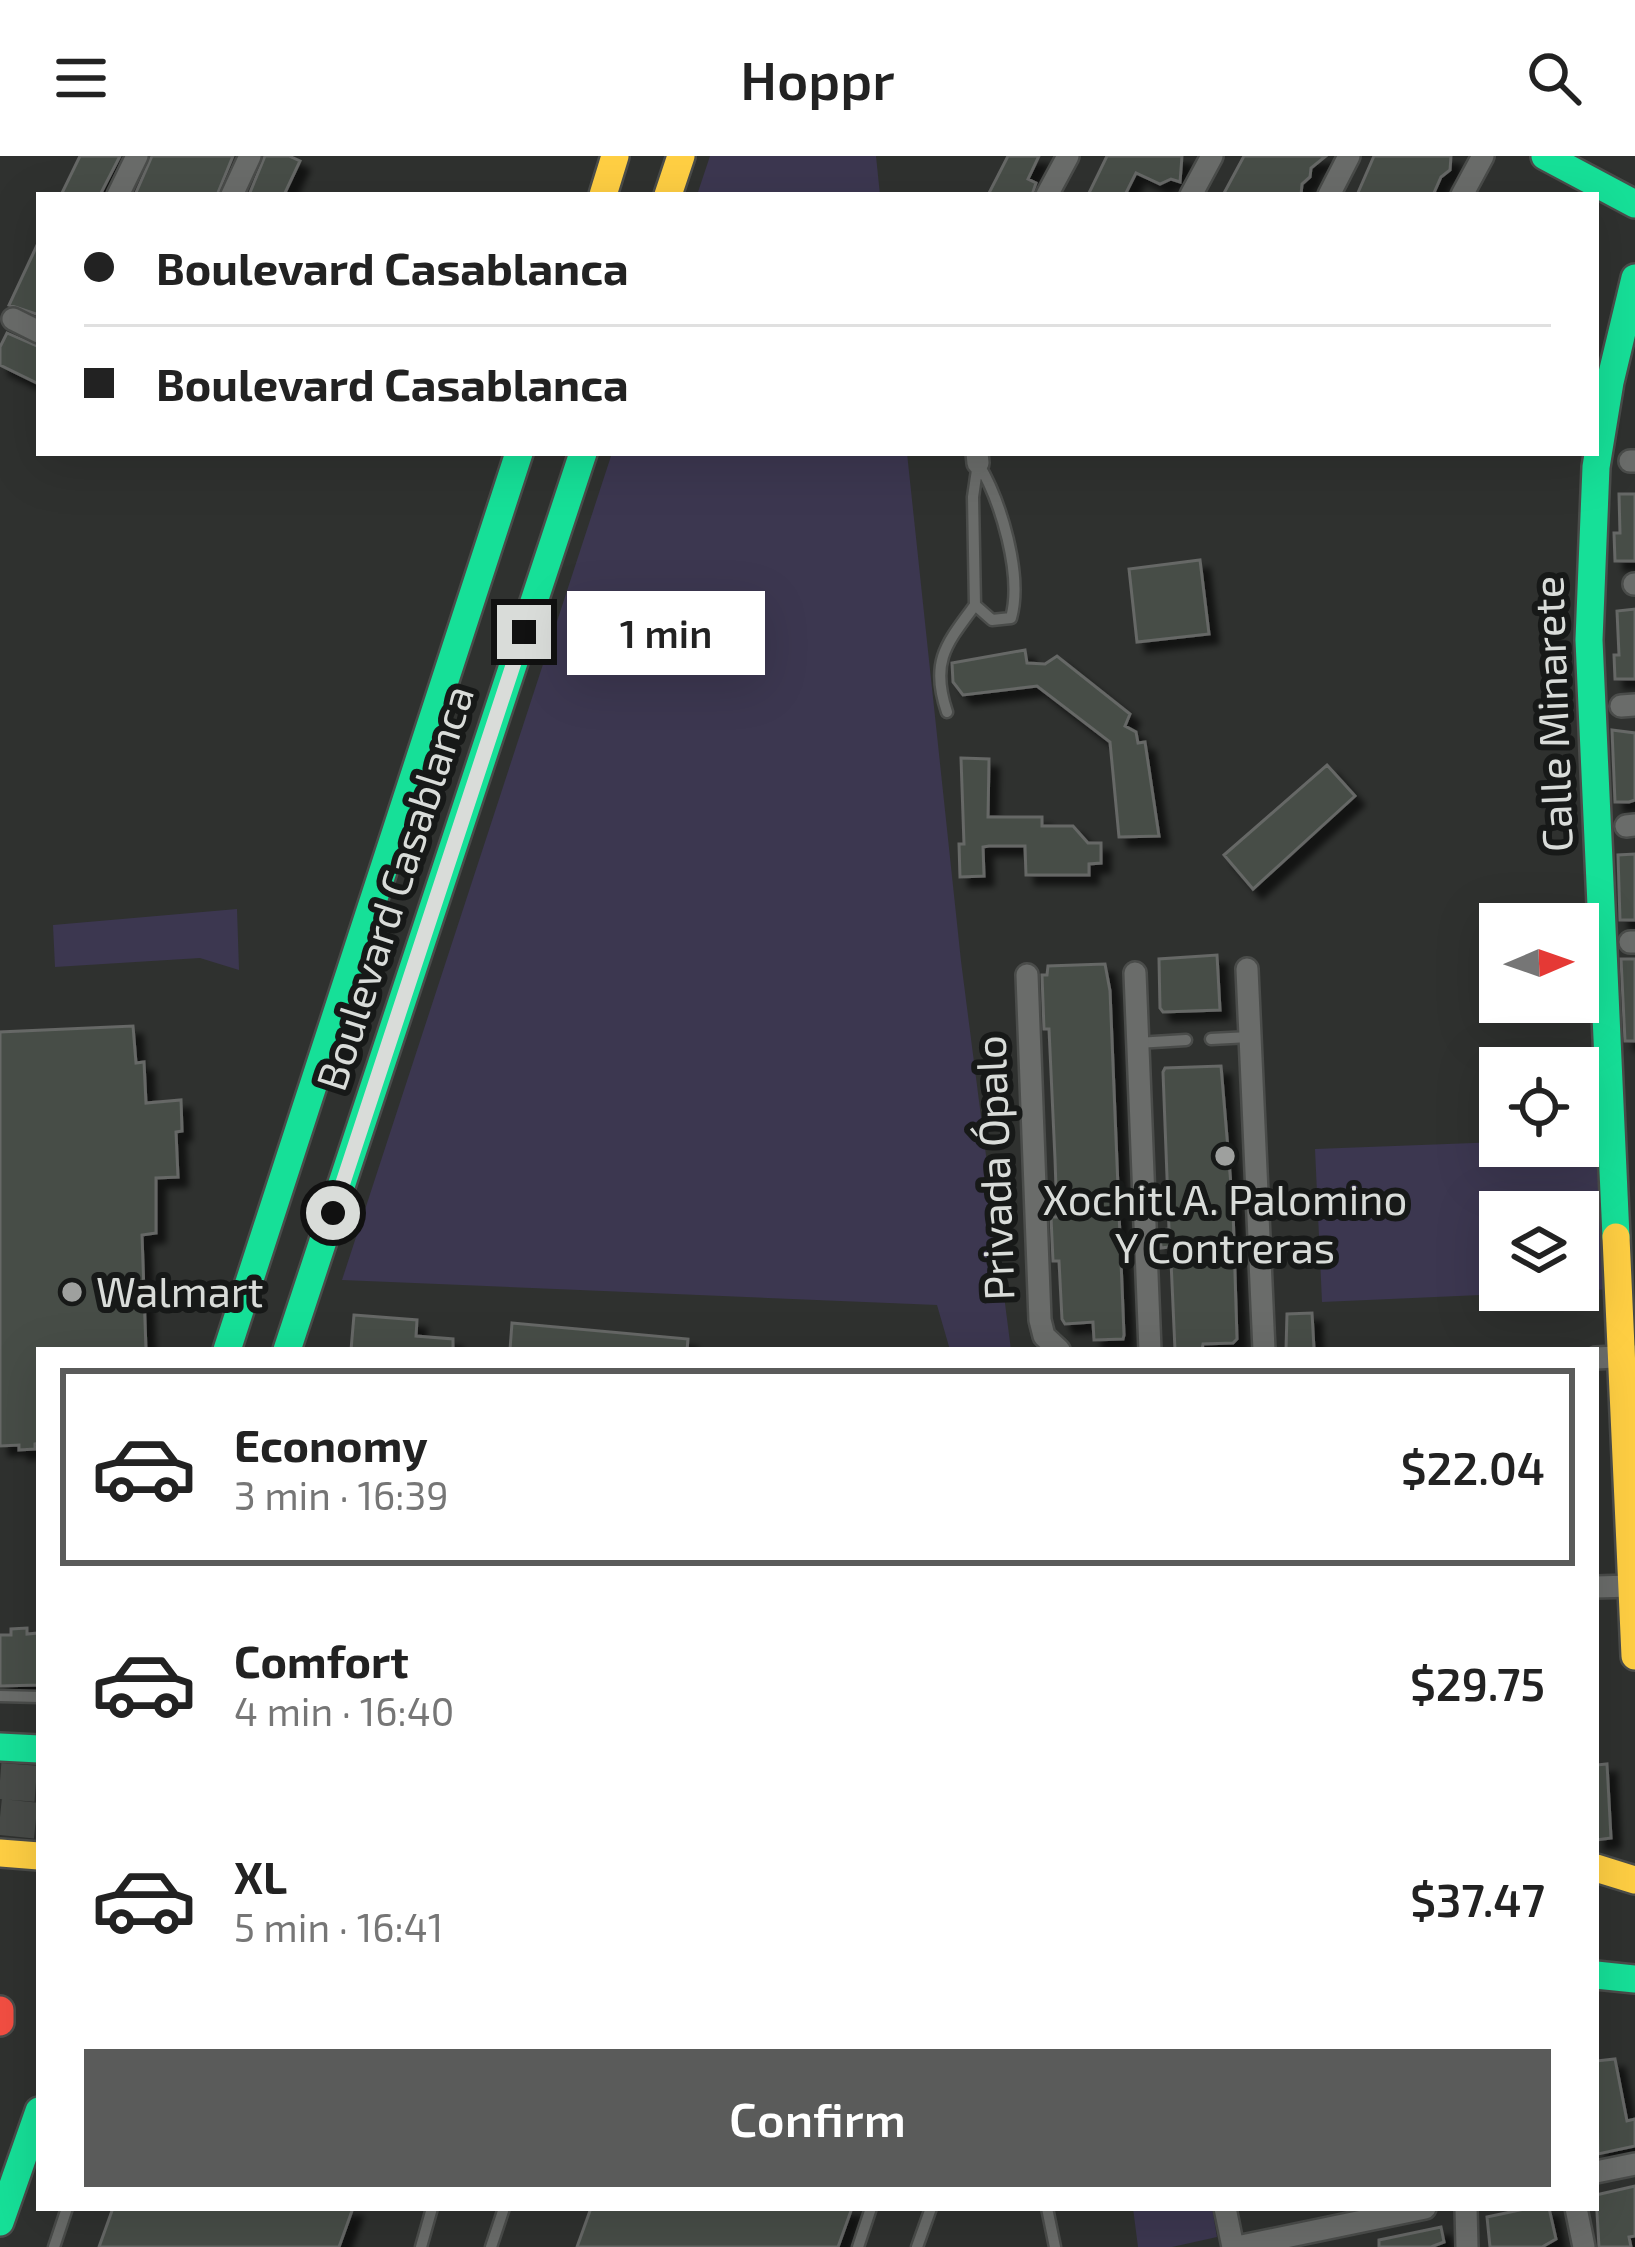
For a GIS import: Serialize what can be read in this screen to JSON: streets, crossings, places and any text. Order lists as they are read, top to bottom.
{
  "streets": {
    "main road": ["Calle Minarete", "Boulevard Casablanca"],
    "street": ["Privada Ópalo"]
  },
  "places": ["Xochitl A. Palomino Y Contreras", "Walmart"],
  "north": "right",
  "page": {
    "header": "Hoppr",
    "banner": ["Boulevard Casablanca", "Boulevard Casablanca"],
    "bubble": "1 min",
    "list": [
      {
        "name": "Economy",
        "note": "3 min · 16:39",
        "value": "$22.04"
      },
      {
        "name": "Comfort",
        "note": "4 min · 16:40",
        "value": "$29.75"
      },
      {
        "name": "XL",
        "note": "5 min · 16:41",
        "value": "$37.47"
      }
    ],
    "buttons": "Confirm"
  }
}
